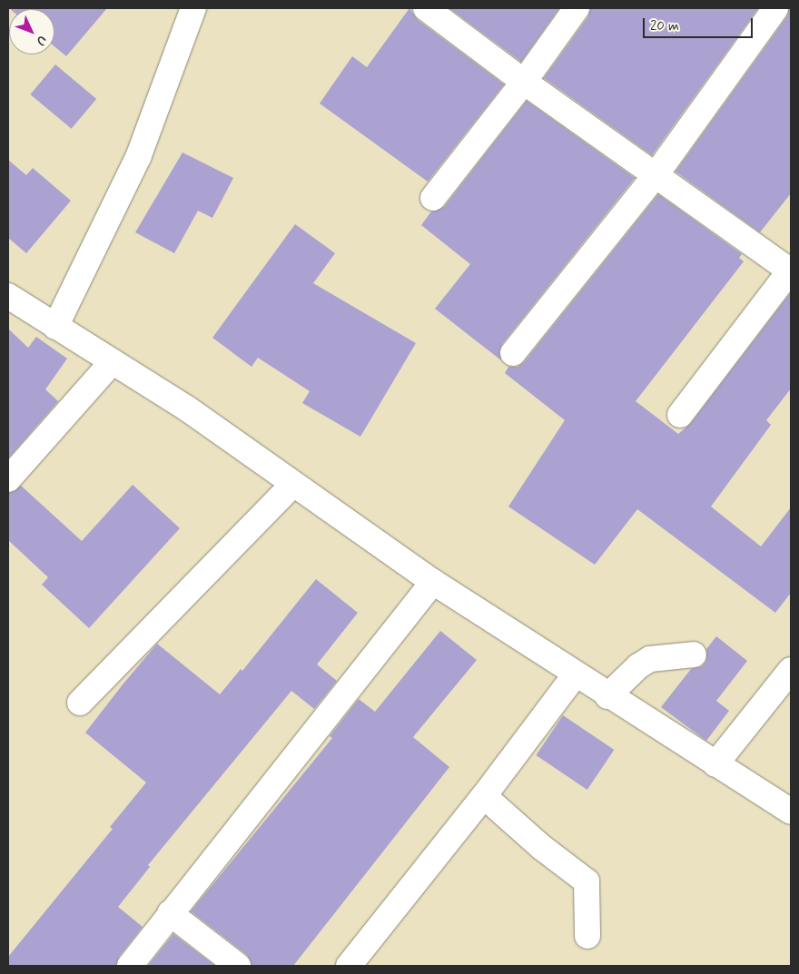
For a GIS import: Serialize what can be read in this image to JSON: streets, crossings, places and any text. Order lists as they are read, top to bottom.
{
  "scale_bar": "20 m",
  "north": "bottom right"
}
